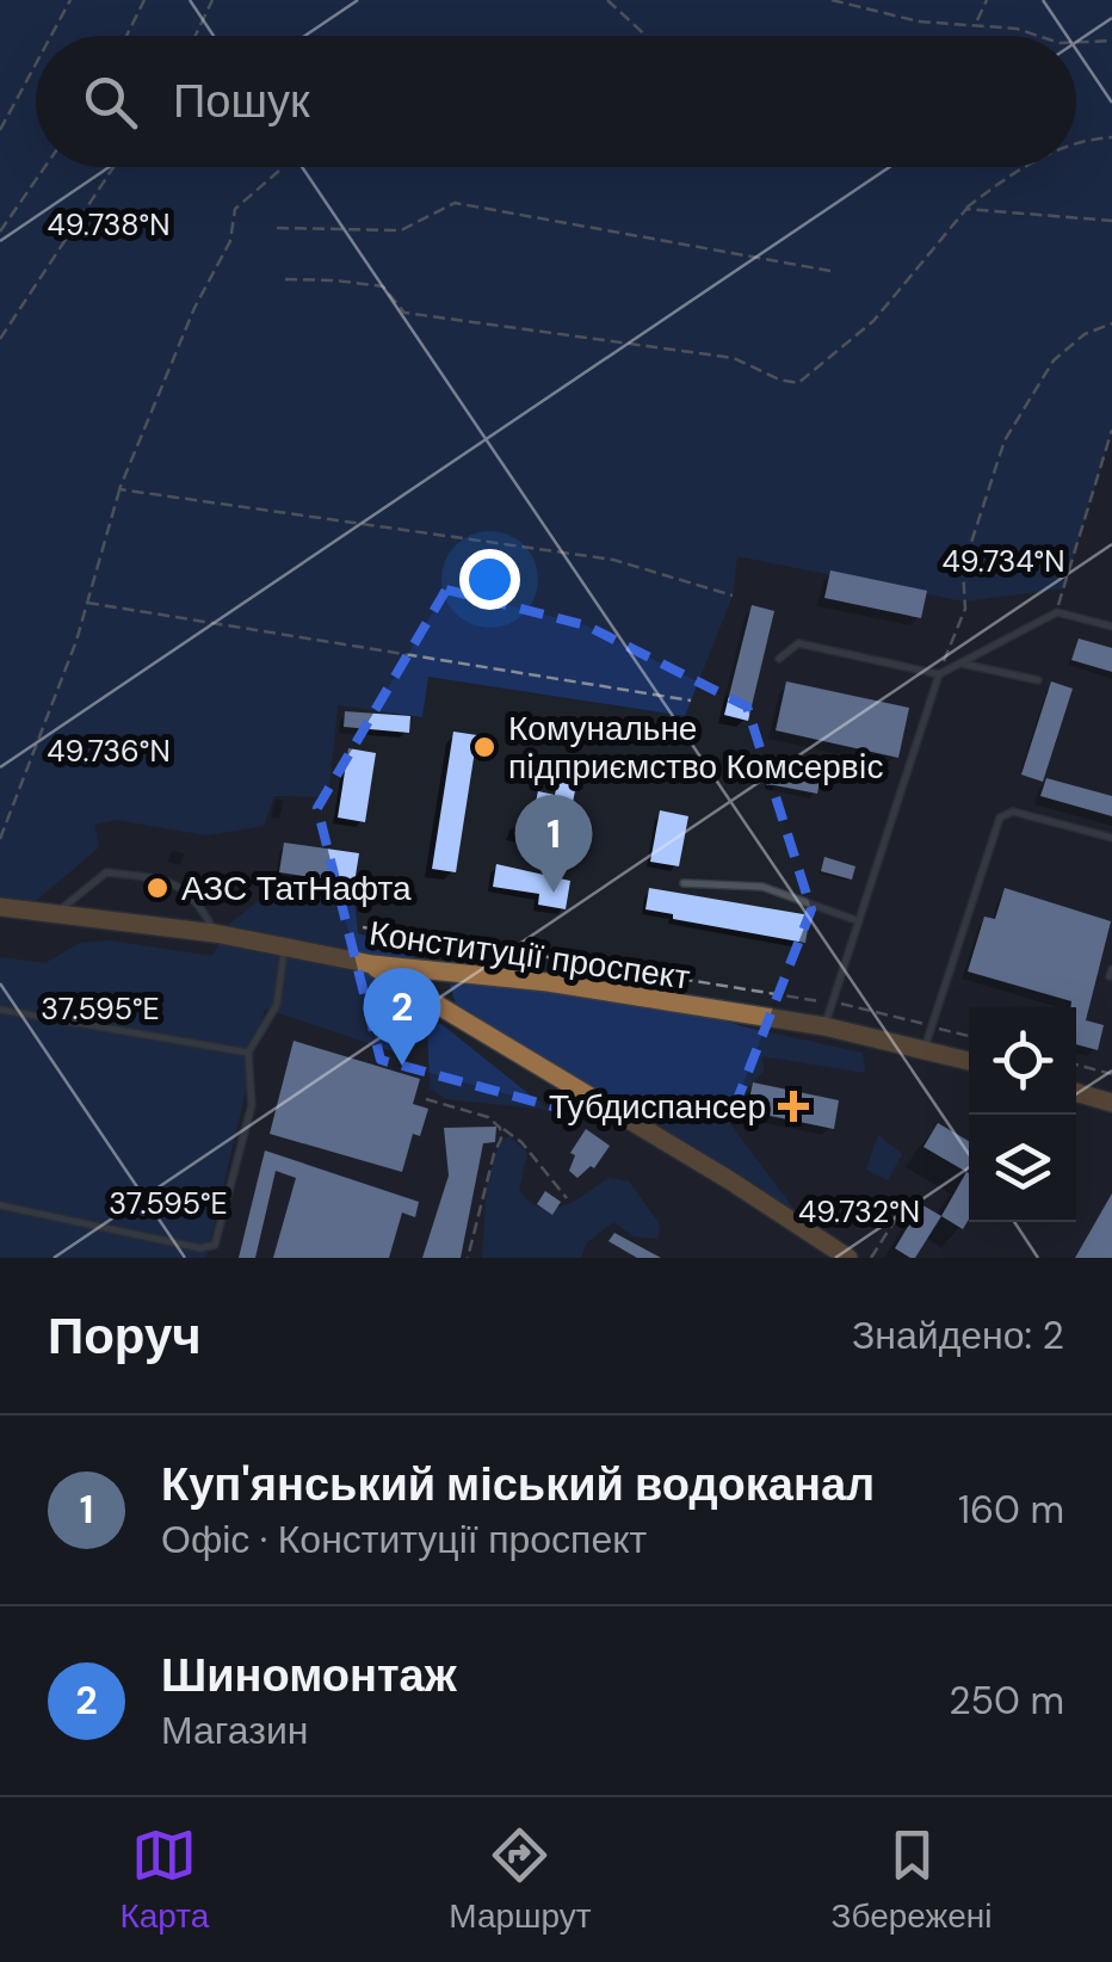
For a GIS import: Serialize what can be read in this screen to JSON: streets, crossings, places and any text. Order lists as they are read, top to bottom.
{
  "streets": {
    "main road": ["Конституції проспект"]
  },
  "places": {
    "other": ["Комунальне пiдприємство Комсервiс", "АЗС ТатНафта"],
    "health": ["Тубдиспансер"]
  },
  "page": {
    "search": "Пошук",
    "pins": ["1", "2"],
    "heading": ["Поруч", "Знайдено: 2"],
    "list": [
      {
        "mark": "1",
        "name": "Куп'янський міський водоканал",
        "note": "Офіс · Конституції проспект",
        "value": "160 m"
      },
      {
        "mark": "2",
        "name": "Шиномонтаж",
        "note": "Магазин",
        "value": "250 m"
      }
    ],
    "nav": ["Карта", "Маршрут", "Збережені"]
  },
  "coordinates": [
    "49.738°N",
    "49.734°N",
    "49.736°N",
    "37.595°E",
    "49.732°N"
  ]
}
